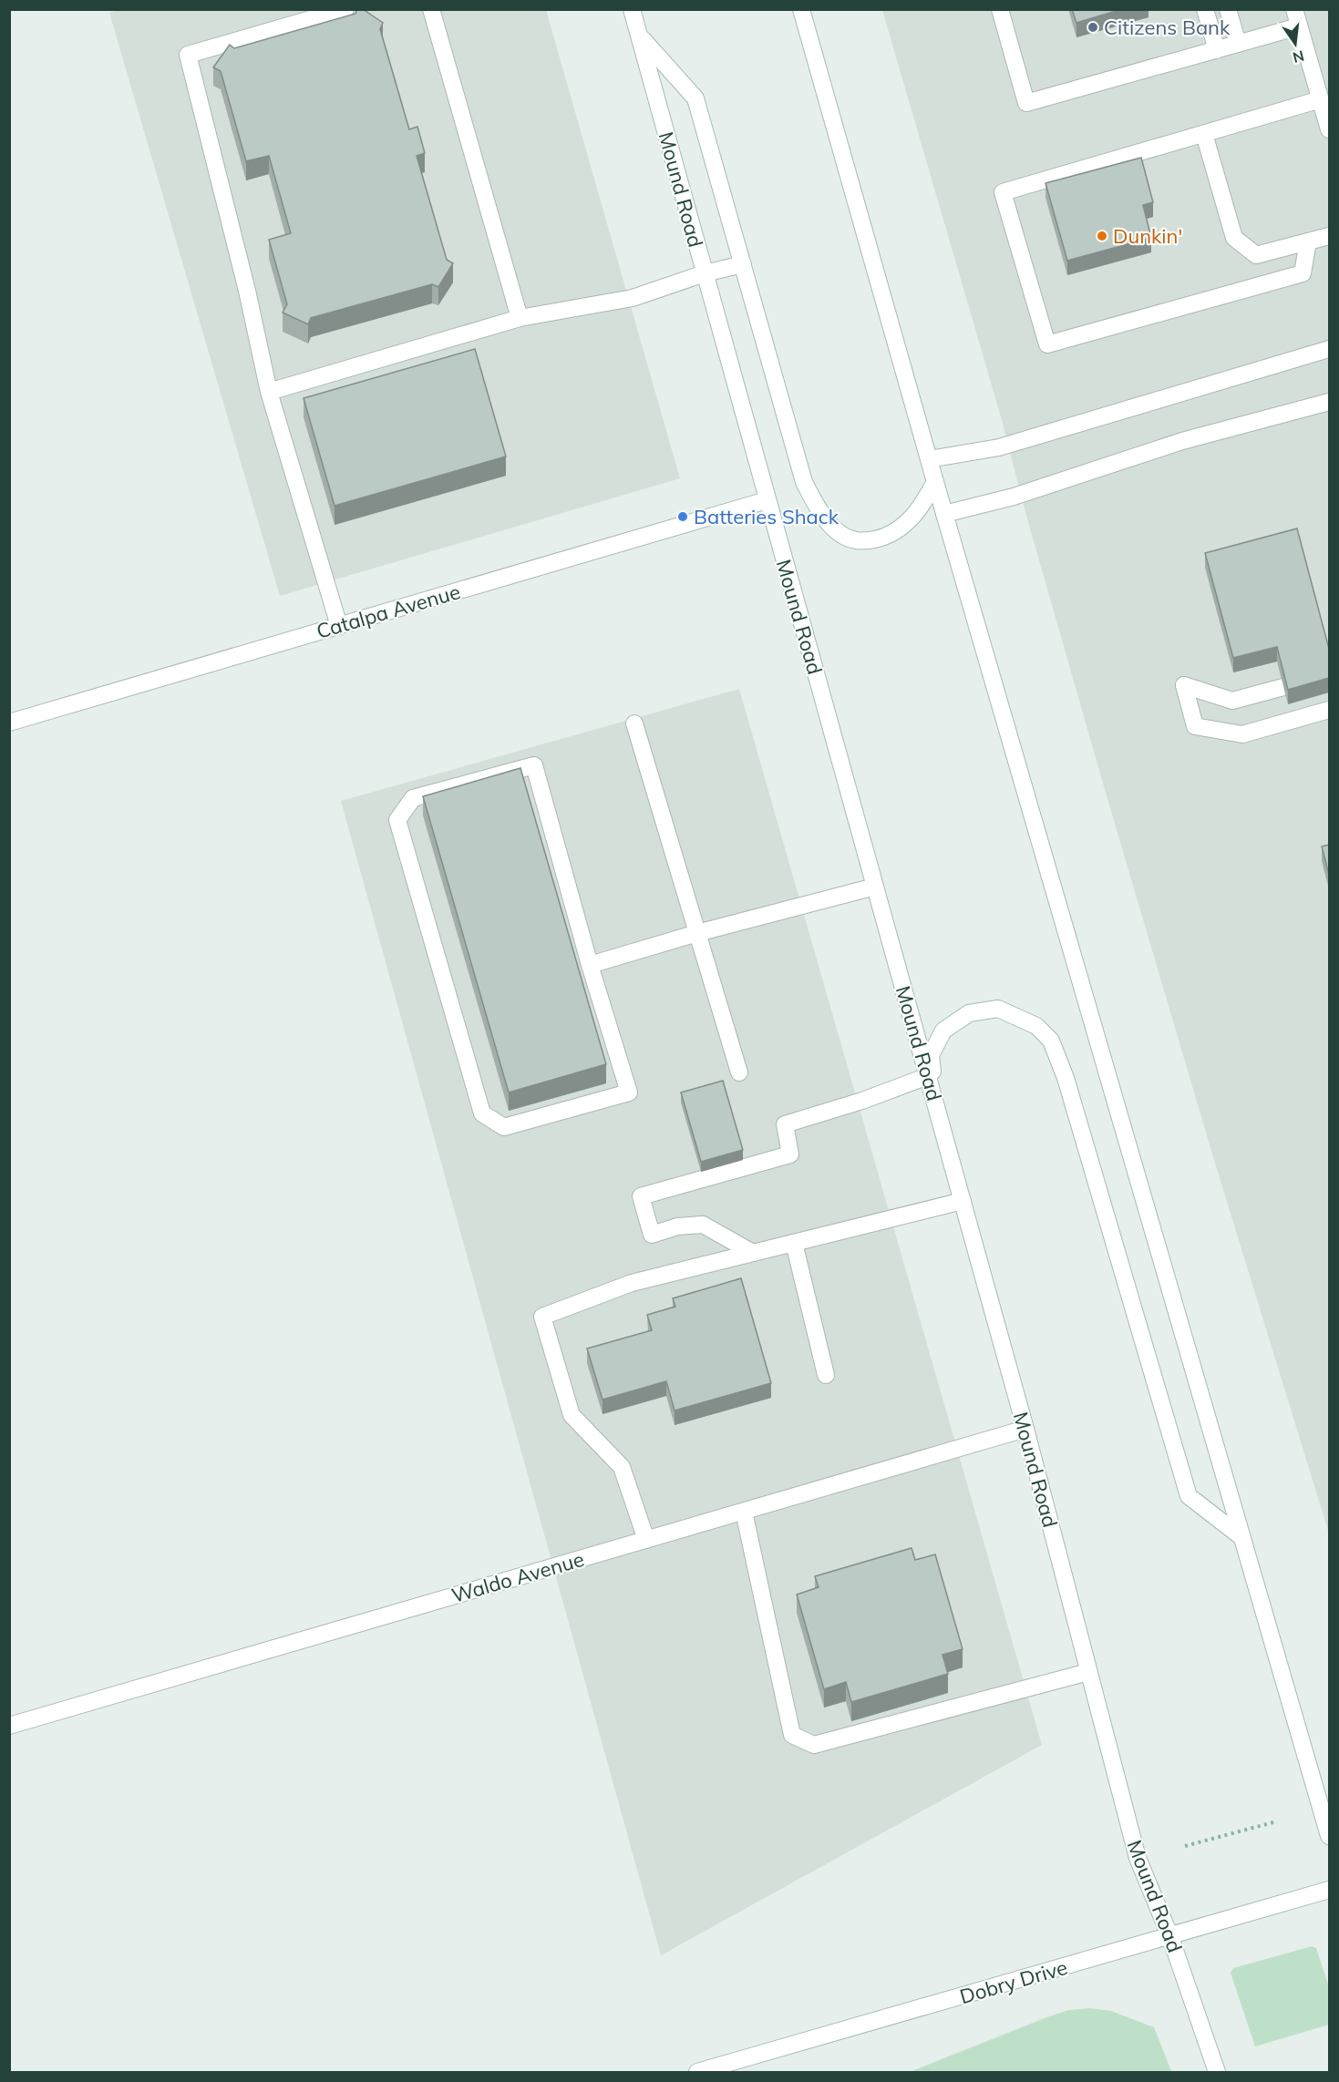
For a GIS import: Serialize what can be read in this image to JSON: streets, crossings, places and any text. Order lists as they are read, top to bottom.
{
  "streets": {
    "main road": [
      "Mound Road",
      "Catalpa Avenue",
      "Waldo Avenue",
      "Dobry Drive"
    ]
  },
  "crossings": [
    ["Mound Road", "Catalpa Avenue"],
    ["Mound Road", "Waldo Avenue"],
    ["Mound Road", "Dobry Drive"]
  ],
  "places": ["Citizens Bank", "Dunkin'", "Batteries Shack"],
  "north": "bottom"
}
